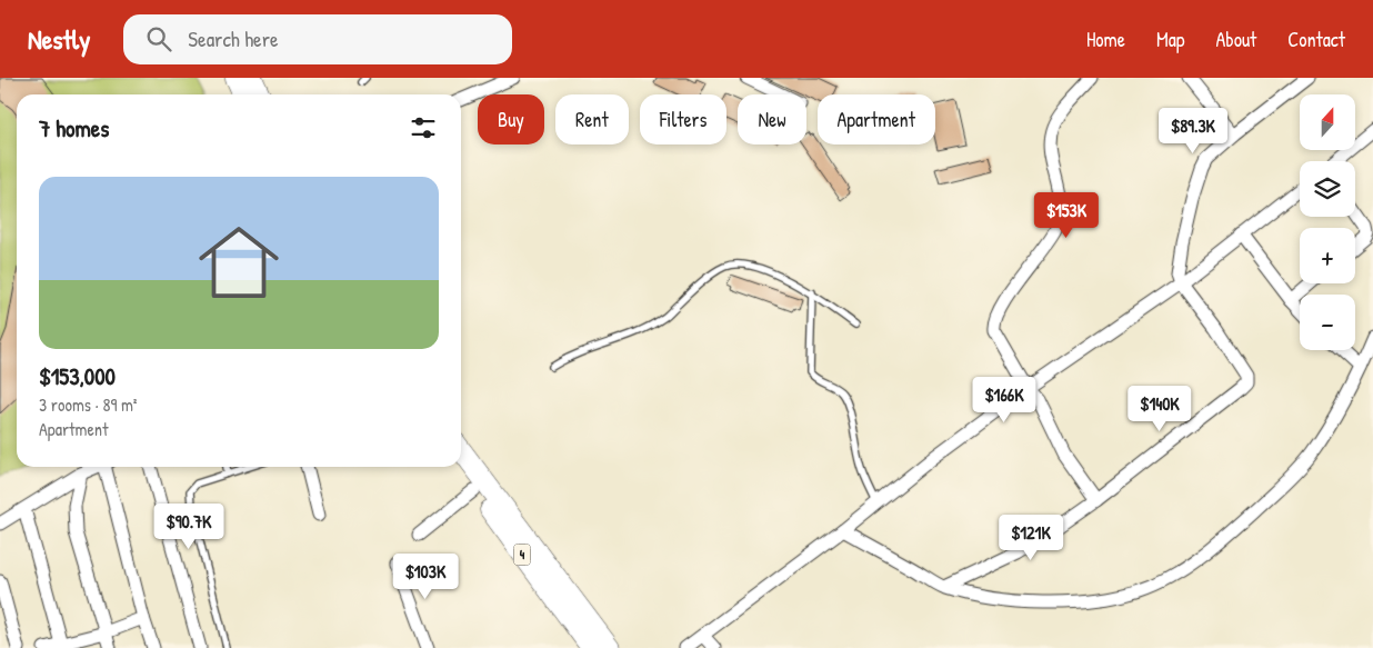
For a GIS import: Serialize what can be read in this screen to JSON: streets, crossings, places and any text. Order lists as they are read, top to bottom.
{
  "streets": {
    "main road": ["4"]
  },
  "north": "top",
  "page": {
    "header": "Nestly",
    "search": "Search here",
    "nav": [
      "Home",
      "Map",
      "About",
      "Contact"
    ],
    "map_buttons": ["+", "−"],
    "chip": [
      "Buy",
      "Rent",
      "Filters",
      "New",
      "Apartment"
    ],
    "heading": "7 homes",
    "price": [
      "$89.3K",
      "$153K",
      "$166K",
      "$140K",
      "$90.7K",
      "$121K",
      "$103K"
    ],
    "list": [
      {
        "name": "$153,000",
        "note": "3 rooms · 89 m² · Apartment"
      }
    ]
  }
}
